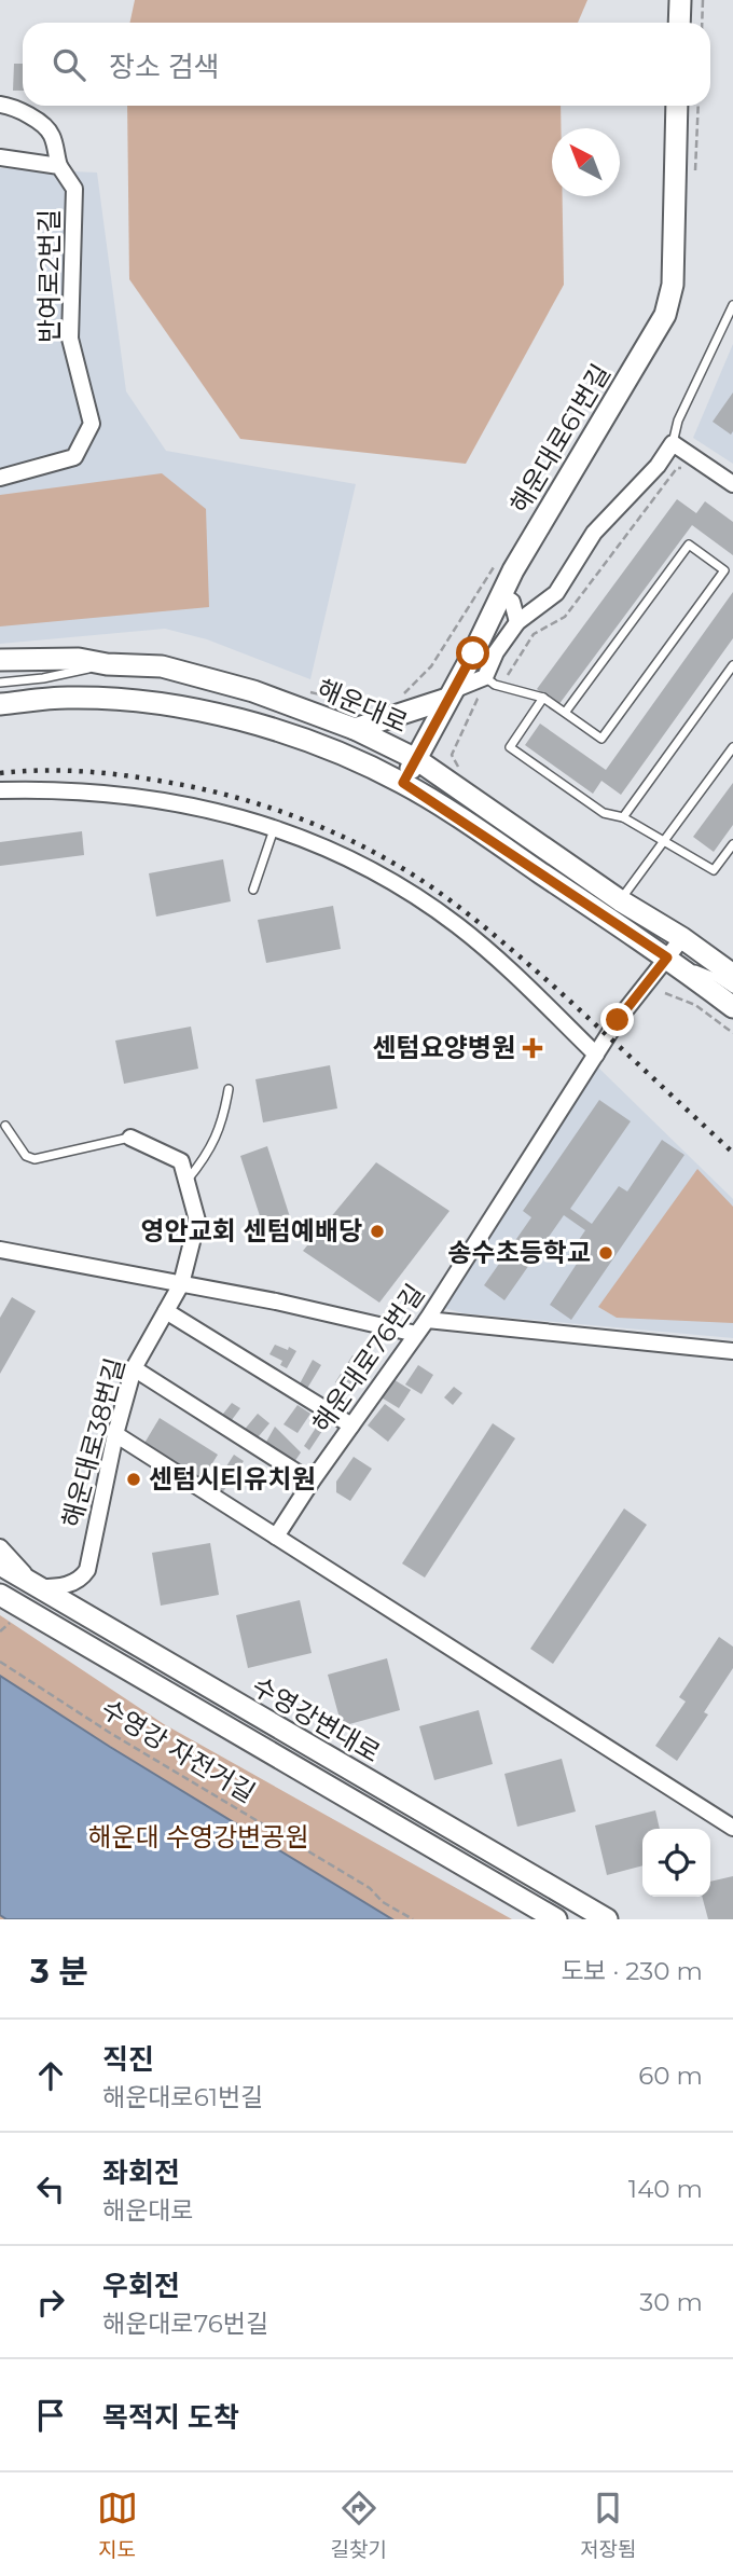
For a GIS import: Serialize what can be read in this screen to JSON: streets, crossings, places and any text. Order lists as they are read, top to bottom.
{
  "streets": {
    "main road": ["해운대로61번길", "해운대로", "수영강변대로"],
    "street": ["반여로2번길", "해운대로76번길", "해운대로38번길"],
    "path": ["수영강 자전거길"]
  },
  "crossings": [
    ["해운대로61번길", "해운대로"],
    ["해운대로", "해운대로76번길"],
    ["해운대로38번길", "수영강변대로"]
  ],
  "parks": ["해운대 수영강변공원"],
  "places": {
    "health": ["센텀요양병원"],
    "other": ["영안교회 센텀예배당", "송수초등학교", "센텀시티유치원"]
  },
  "north": "top left",
  "page": {
    "search": "장소 검색",
    "heading": ["3 분", "도보 · 230 m"],
    "list": [
      ["직진", "해운대로61번길", "60 m"],
      ["좌회전", "해운대로", "140 m"],
      ["우회전", "해운대로76번길", "30 m"],
      "목적지 도착"
    ],
    "nav": ["지도", "길찾기", "저장됨"]
  }
}
